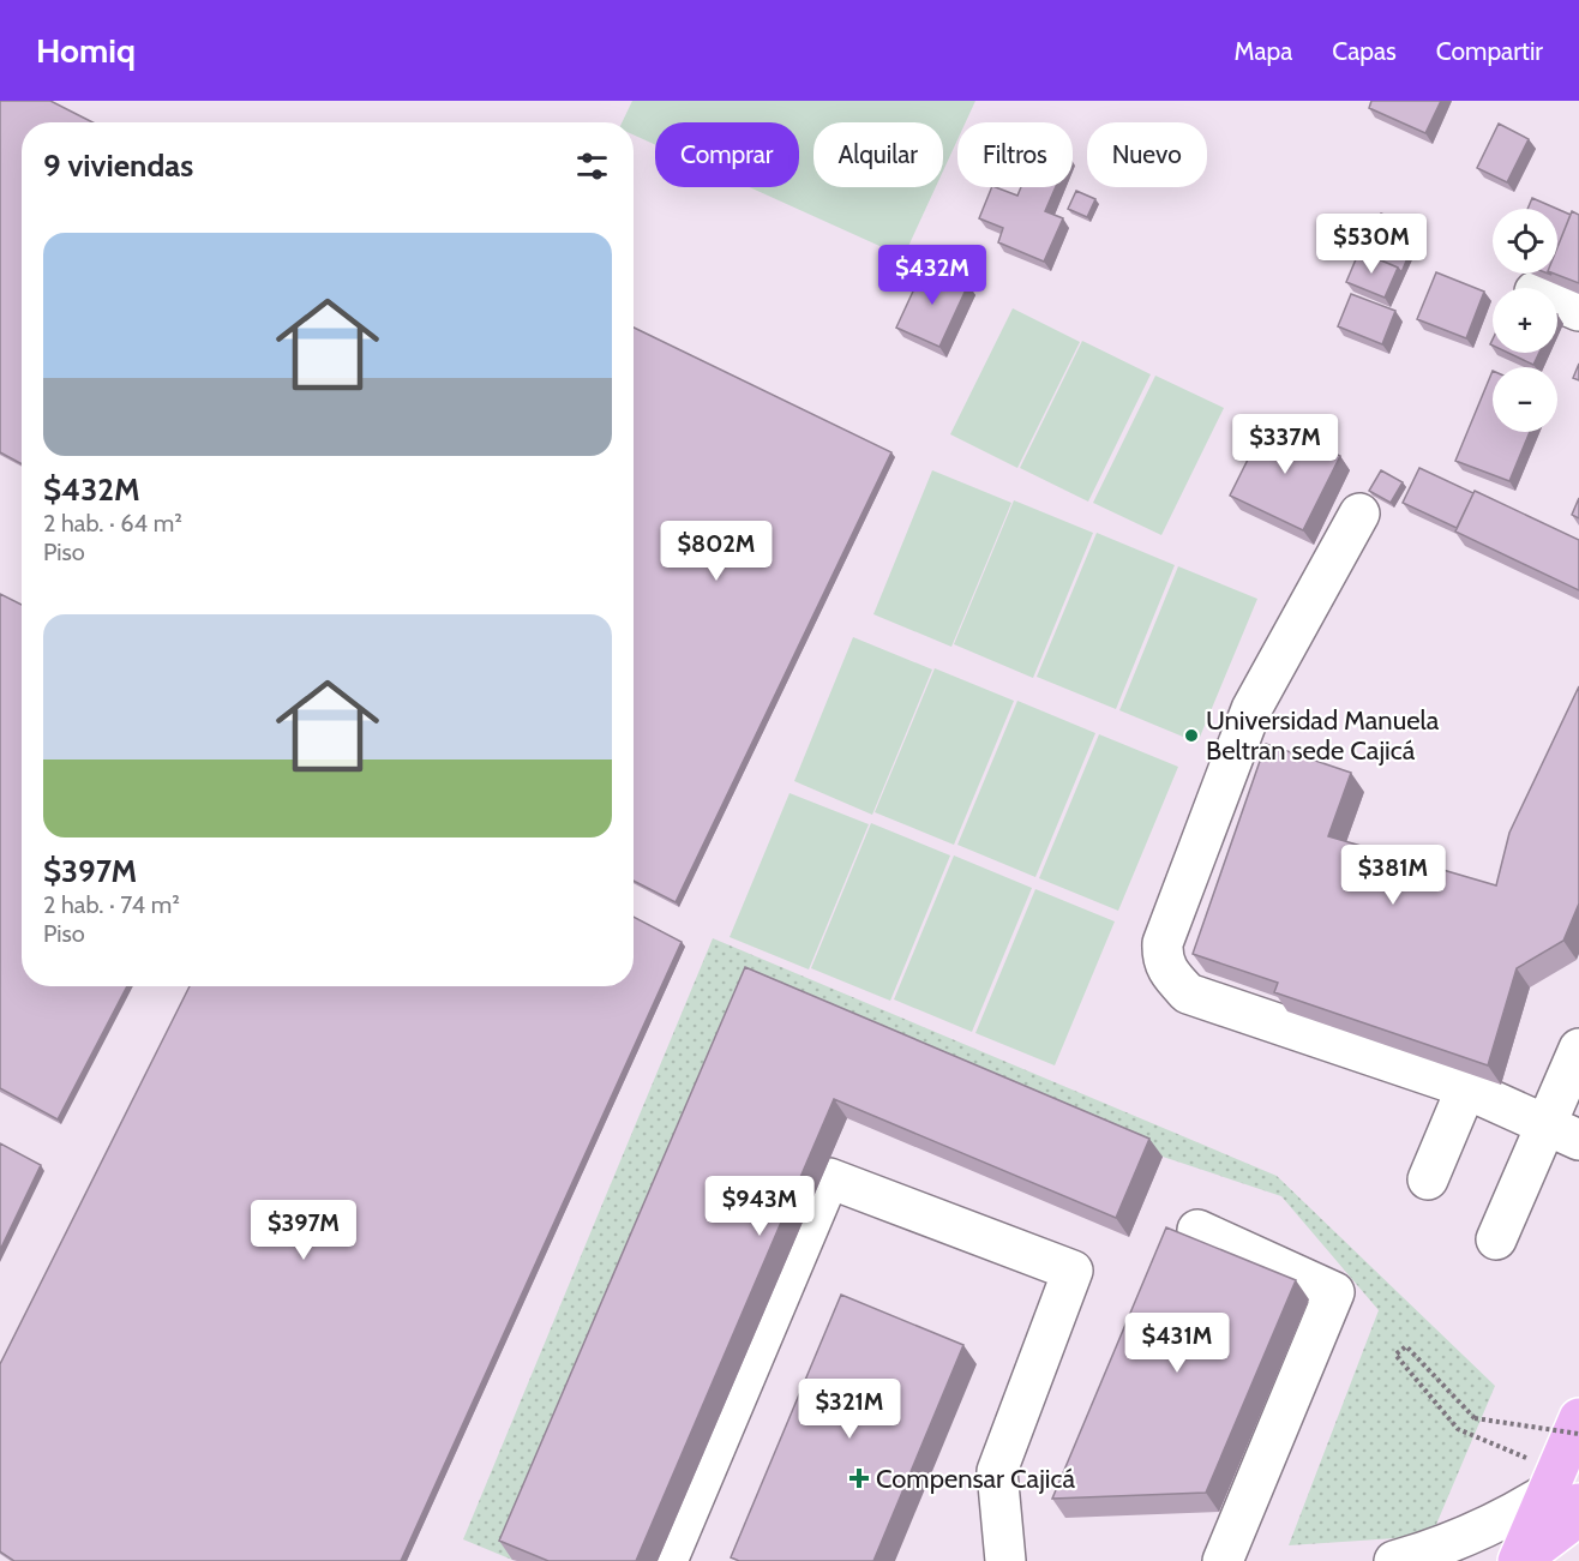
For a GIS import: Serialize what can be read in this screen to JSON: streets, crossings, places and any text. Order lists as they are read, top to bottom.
{
  "places": {
    "other": ["Universidad Manuela Beltran sede Cajicá"],
    "health": ["Compensar Cajicá"]
  },
  "page": {
    "header": "Homiq",
    "nav": ["Mapa", "Capas", "Compartir"],
    "chip": [
      "Comprar",
      "Alquilar",
      "Filtros",
      "Nuevo"
    ],
    "heading": "9 viviendas",
    "map_buttons": ["+", "−"],
    "list": [
      {
        "name": "$432M",
        "note": "2 hab. · 64 m² · Piso"
      },
      {
        "name": "$397M",
        "note": "2 hab. · 74 m² · Piso"
      }
    ],
    "price": [
      "$530M",
      "$432M",
      "$337M",
      "$802M",
      "$381M",
      "$943M",
      "$397M",
      "$431M",
      "$321M"
    ]
  }
}
